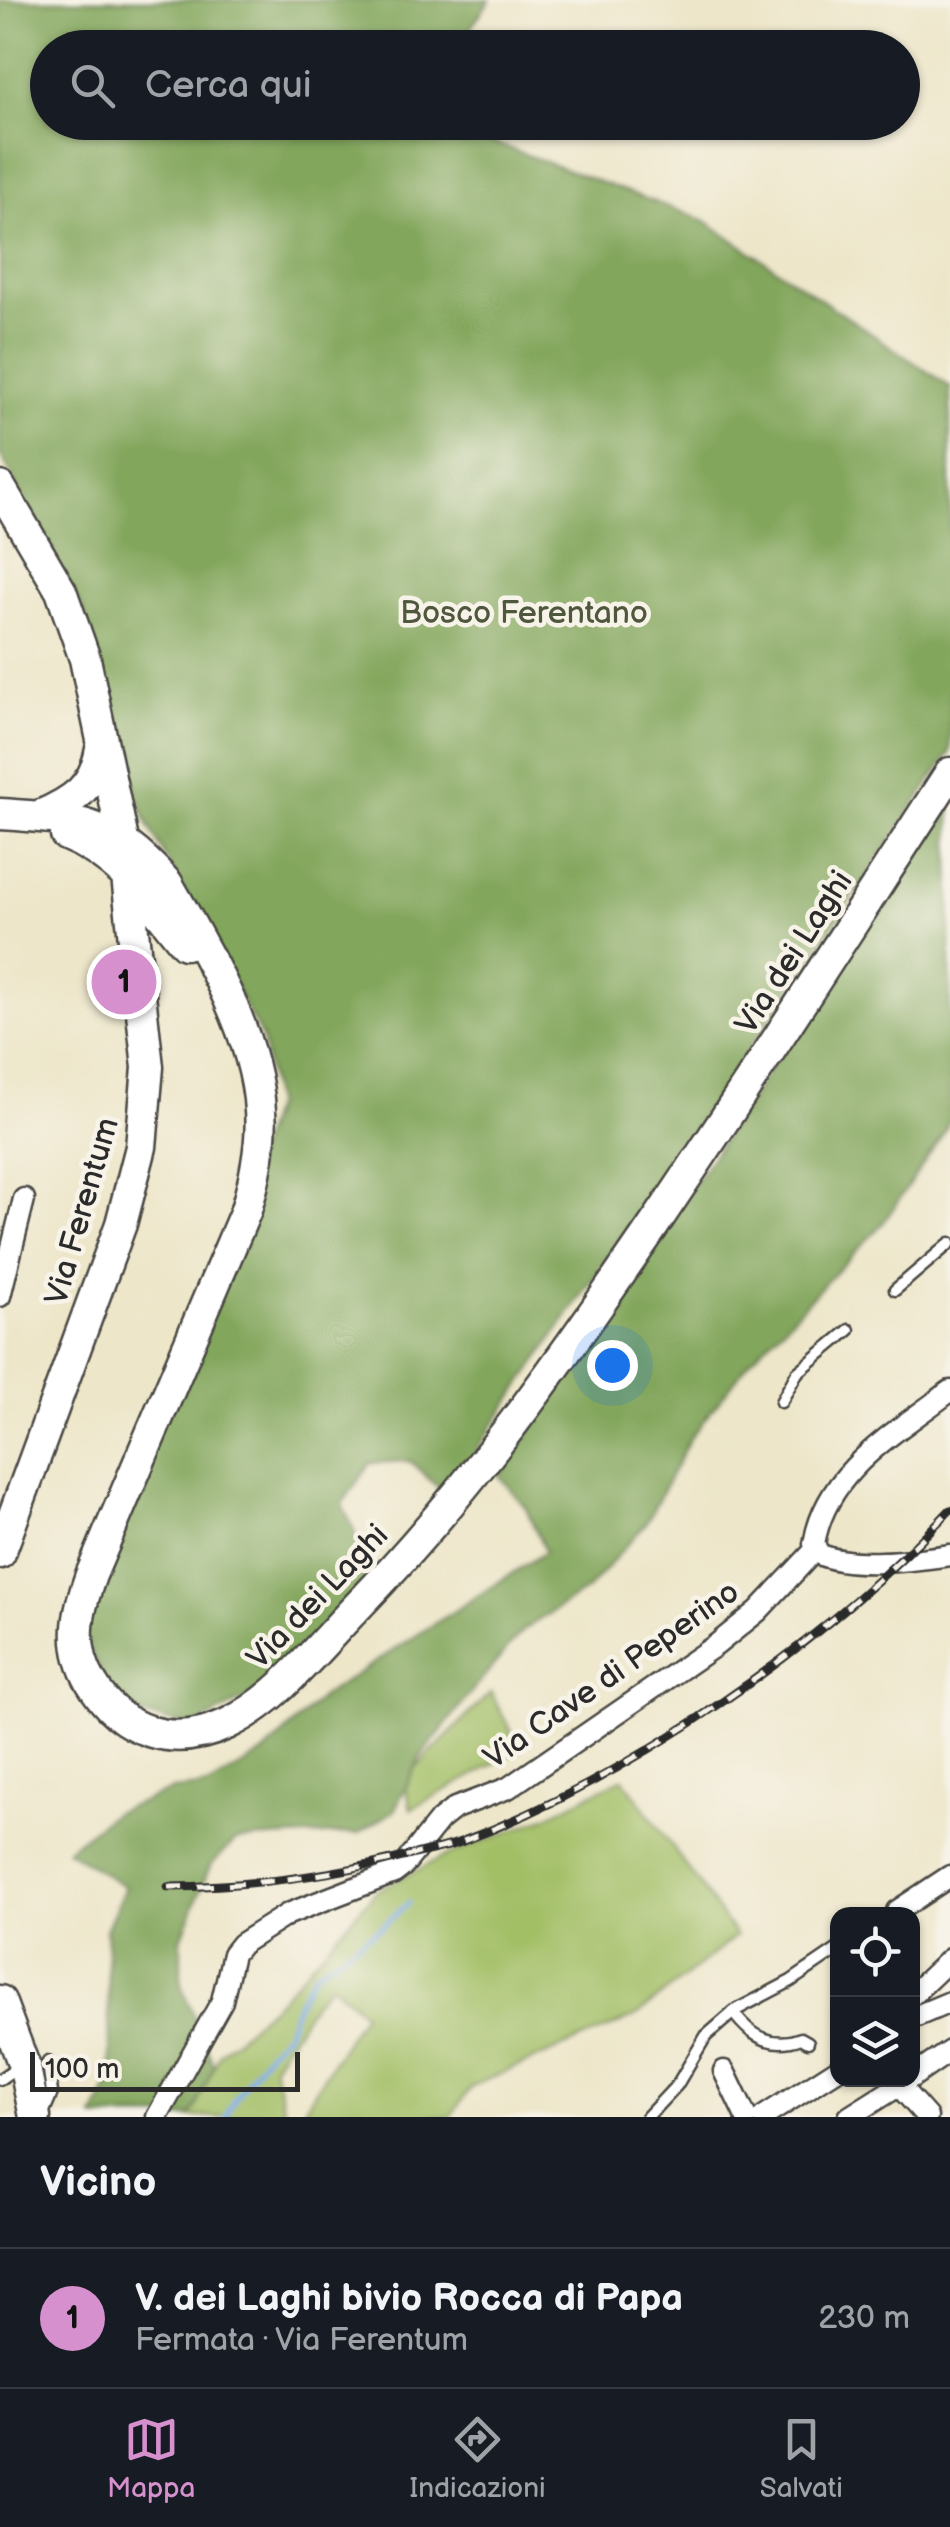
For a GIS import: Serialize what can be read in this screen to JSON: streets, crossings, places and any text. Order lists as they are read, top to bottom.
{
  "streets": {
    "main road": ["Via dei Laghi", "Via Ferentum"],
    "street": ["Via Cave di Peperino"]
  },
  "crossings": [
    ["Via dei Laghi", "Via Ferentum"]
  ],
  "parks": ["Bosco Ferentano"],
  "scale_bar": "100 m",
  "page": {
    "search": "Cerca qui",
    "pins": "1",
    "scale": "100 m",
    "heading": "Vicino",
    "list": [
      {
        "mark": "1",
        "name": "V. dei Laghi bivio Rocca di Papa",
        "note": "Fermata · Via Ferentum",
        "value": "230 m"
      }
    ],
    "nav": ["Mappa", "Indicazioni", "Salvati"]
  }
}
